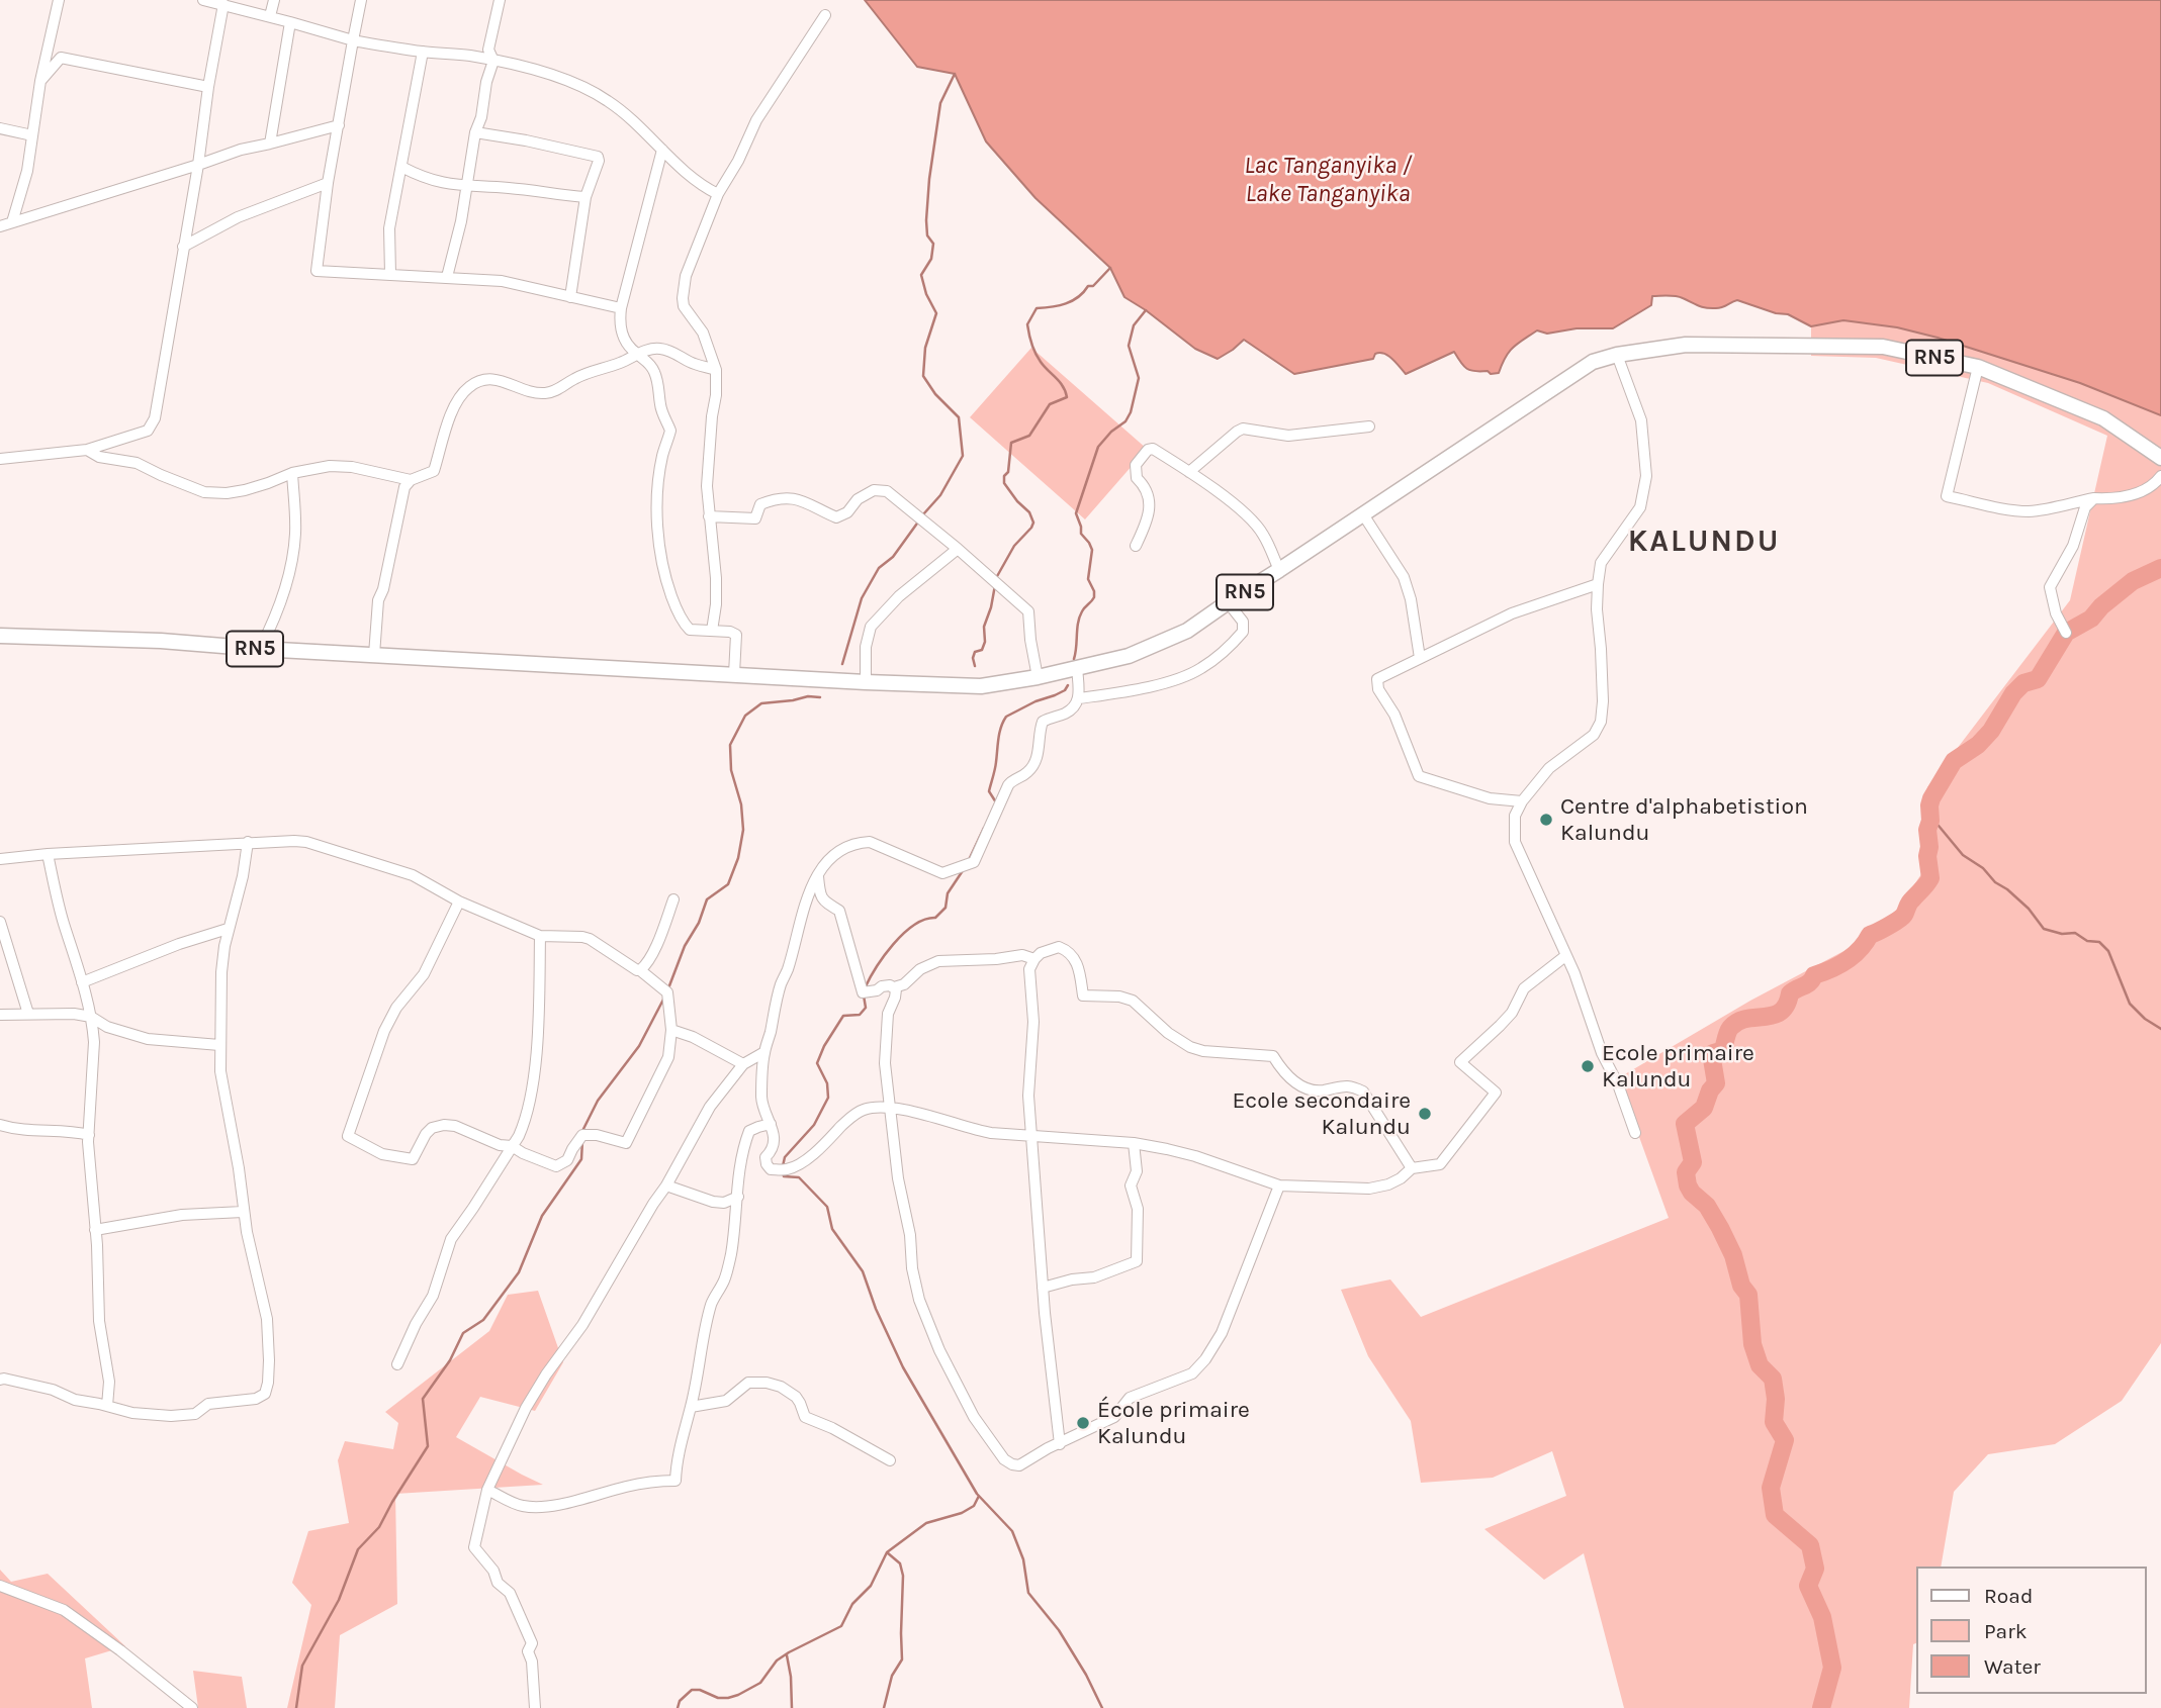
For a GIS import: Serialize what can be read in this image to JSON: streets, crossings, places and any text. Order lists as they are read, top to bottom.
{
  "streets": {
    "highway": ["RN5"]
  },
  "districts": ["KALUNDU"],
  "water": ["Lac Tanganyika / Lake Tanganyika"],
  "places": [
    "Centre d'alphabetistion Kalundu",
    "Ecole primaire Kalundu",
    "Ecole secondaire Kalundu",
    "École primaire Kalundu"
  ],
  "legend": ["Road", "Park", "Water"]
}
